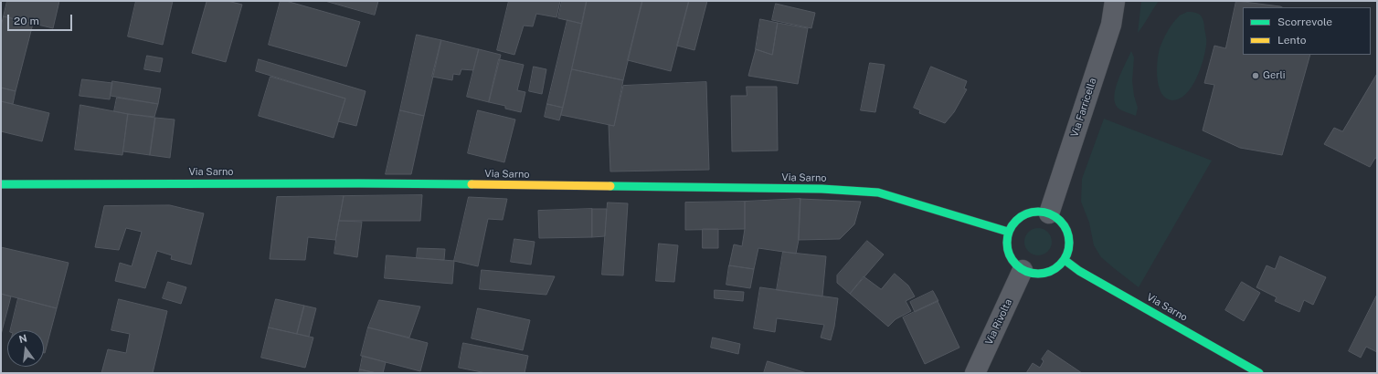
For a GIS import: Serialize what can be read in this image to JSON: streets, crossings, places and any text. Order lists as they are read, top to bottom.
{
  "streets": {
    "main road": ["Via Sarno"],
    "street": ["Via Farricella", "Via Rivolta"]
  },
  "crossings": [
    ["Via Farricella", "Via Sarno"],
    ["Via Farricella", "Via Rivolta"],
    ["Via Sarno", "Via Rivolta"]
  ],
  "places": ["Gerli"],
  "legend": ["Scorrevole", "Lento"],
  "scale_bar": "20 m",
  "north": "top"
}
